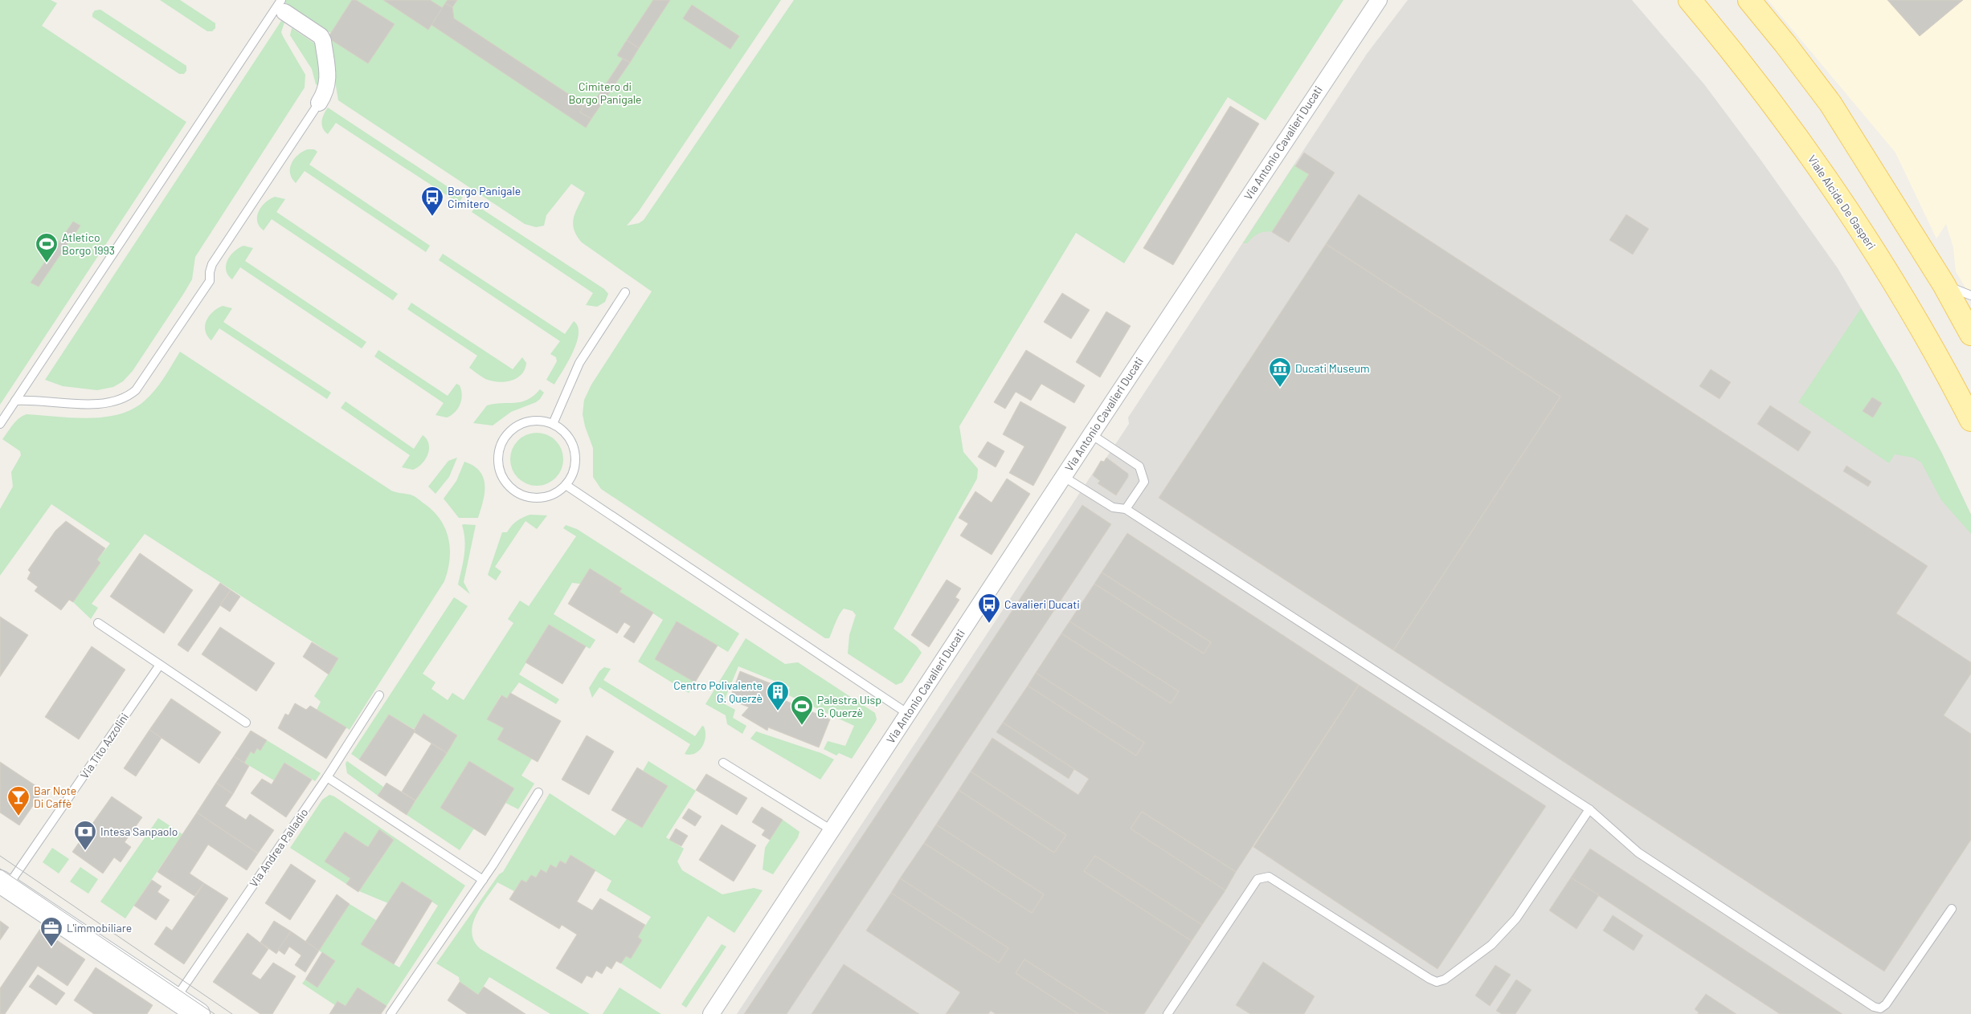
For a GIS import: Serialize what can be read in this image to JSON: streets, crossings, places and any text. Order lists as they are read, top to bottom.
{
  "streets": {
    "main road": ["Viale Alcide De Gasperi"],
    "street": ["Via Antonio Cavalieri Ducati"],
    "lane": ["Via Tito Azzolini", "Via Andrea Palladio"]
  },
  "parks": ["Cimitero di Borgo Panigale"],
  "places": {
    "bus stop": ["Borgo Panigale Cimitero", "Cavalieri Ducati"],
    "sports": ["Atletico Borgo 1993", "Palestra Uisp G. Querzè"],
    "museum": ["Ducati Museum"],
    "building": ["Centro Polivalente G. Querzè"],
    "bar": ["Bar Note Di Caffè"],
    "bank": ["Intesa Sanpaolo"],
    "office": ["L'immobiliare"]
  }
}
